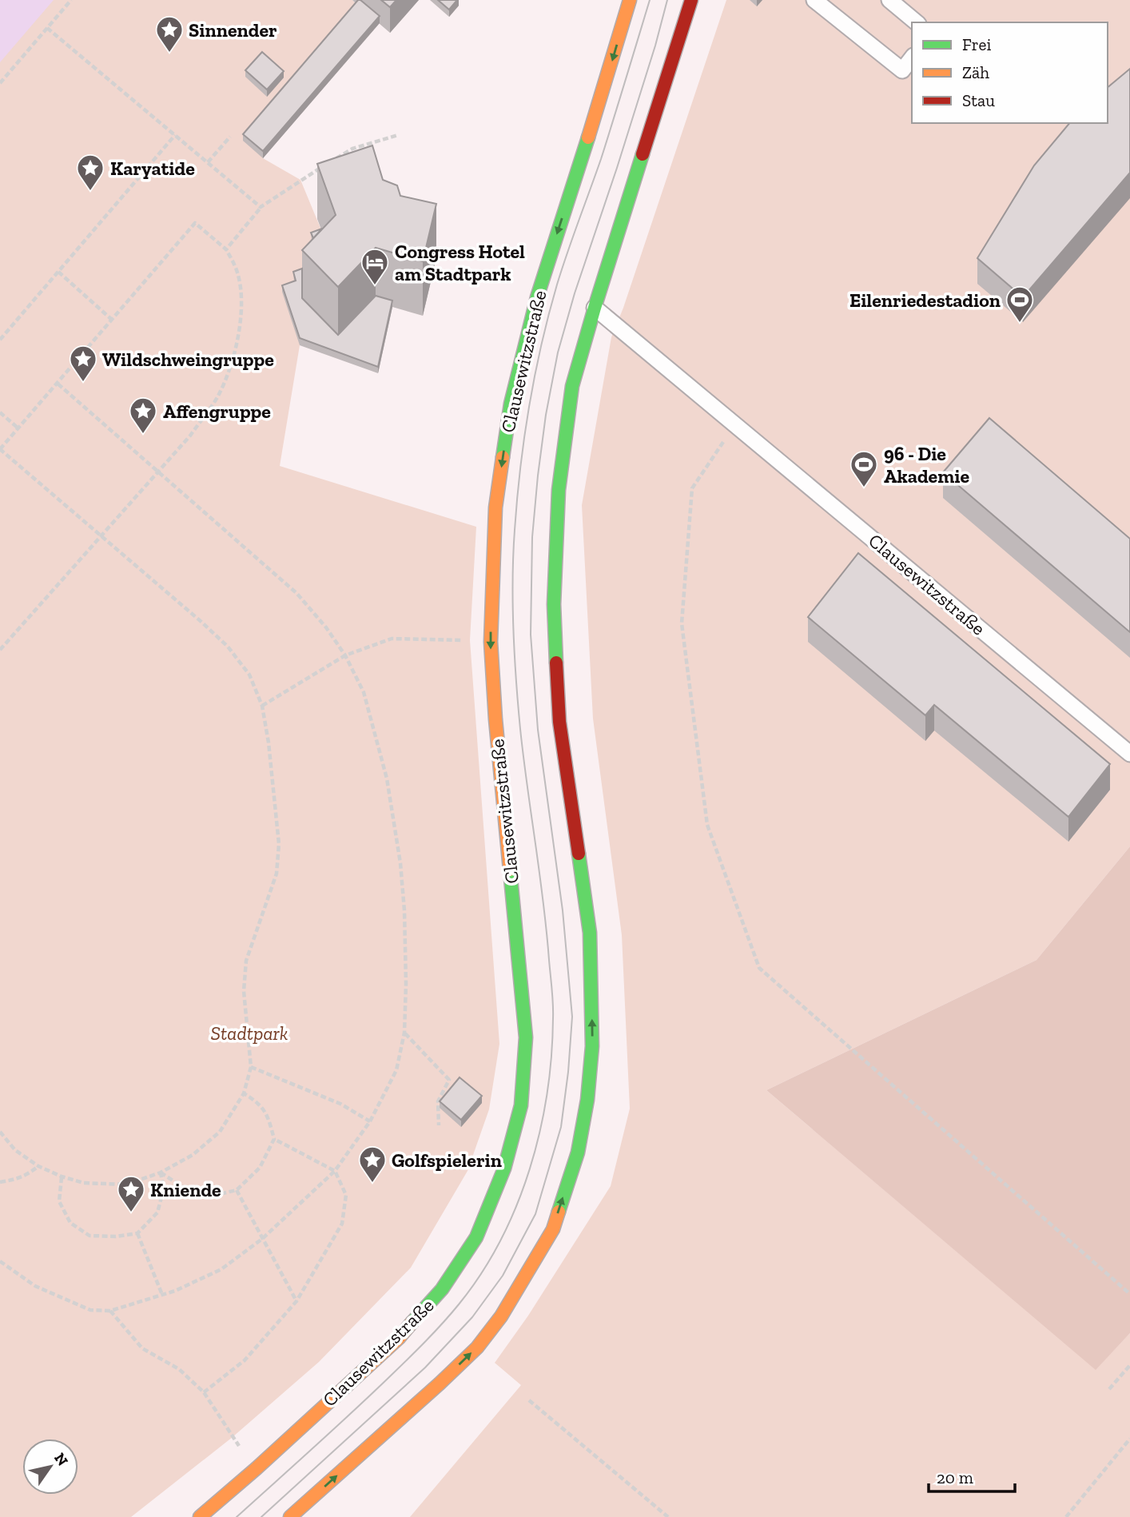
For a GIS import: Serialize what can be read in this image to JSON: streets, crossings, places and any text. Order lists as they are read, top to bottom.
{
  "streets": {
    "street": ["Clausewitzstraße"]
  },
  "parks": ["Stadtpark"],
  "places": {
    "place": [
      "Sinnender",
      "Karyatide",
      "Wildschweingruppe",
      "Affengruppe",
      "Golfspielerin",
      "Kniende"
    ],
    "hotel": ["Congress Hotel am Stadtpark"],
    "sports": ["Eilenriedestadion", "96 - Die Akademie"]
  },
  "legend": ["Frei", "Zäh", "Stau"],
  "scale_bar": "20 m",
  "north": "top right"
}
